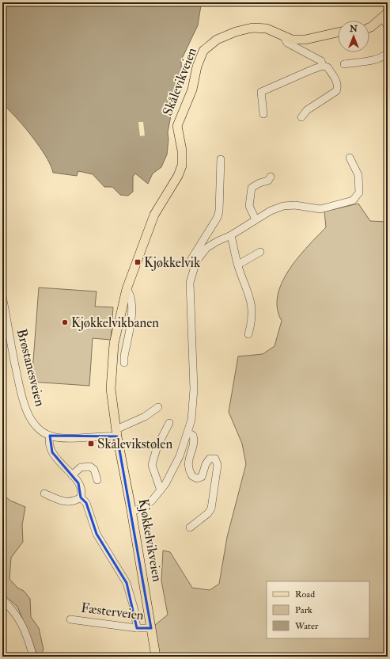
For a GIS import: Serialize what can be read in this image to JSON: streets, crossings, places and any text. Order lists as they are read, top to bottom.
{
  "streets": {
    "main road": ["Skålevikveien", "Kjøkkelvikveien"],
    "street": ["Brøstanesveien", "Fæsterveien"]
  },
  "crossings": [
    ["Skålevikveien", "Kjøkkelvikveien"],
    ["Brøstanesveien", "Kjøkkelvikveien"],
    ["Kjøkkelvikveien", "Fæsterveien"]
  ],
  "places": {
    "transit": ["Kjøkkelvik", "Skålevikstølen"],
    "other": ["Kjøkkelvikbanen"]
  },
  "legend": ["Road", "Park", "Water"],
  "north": "top"
}
